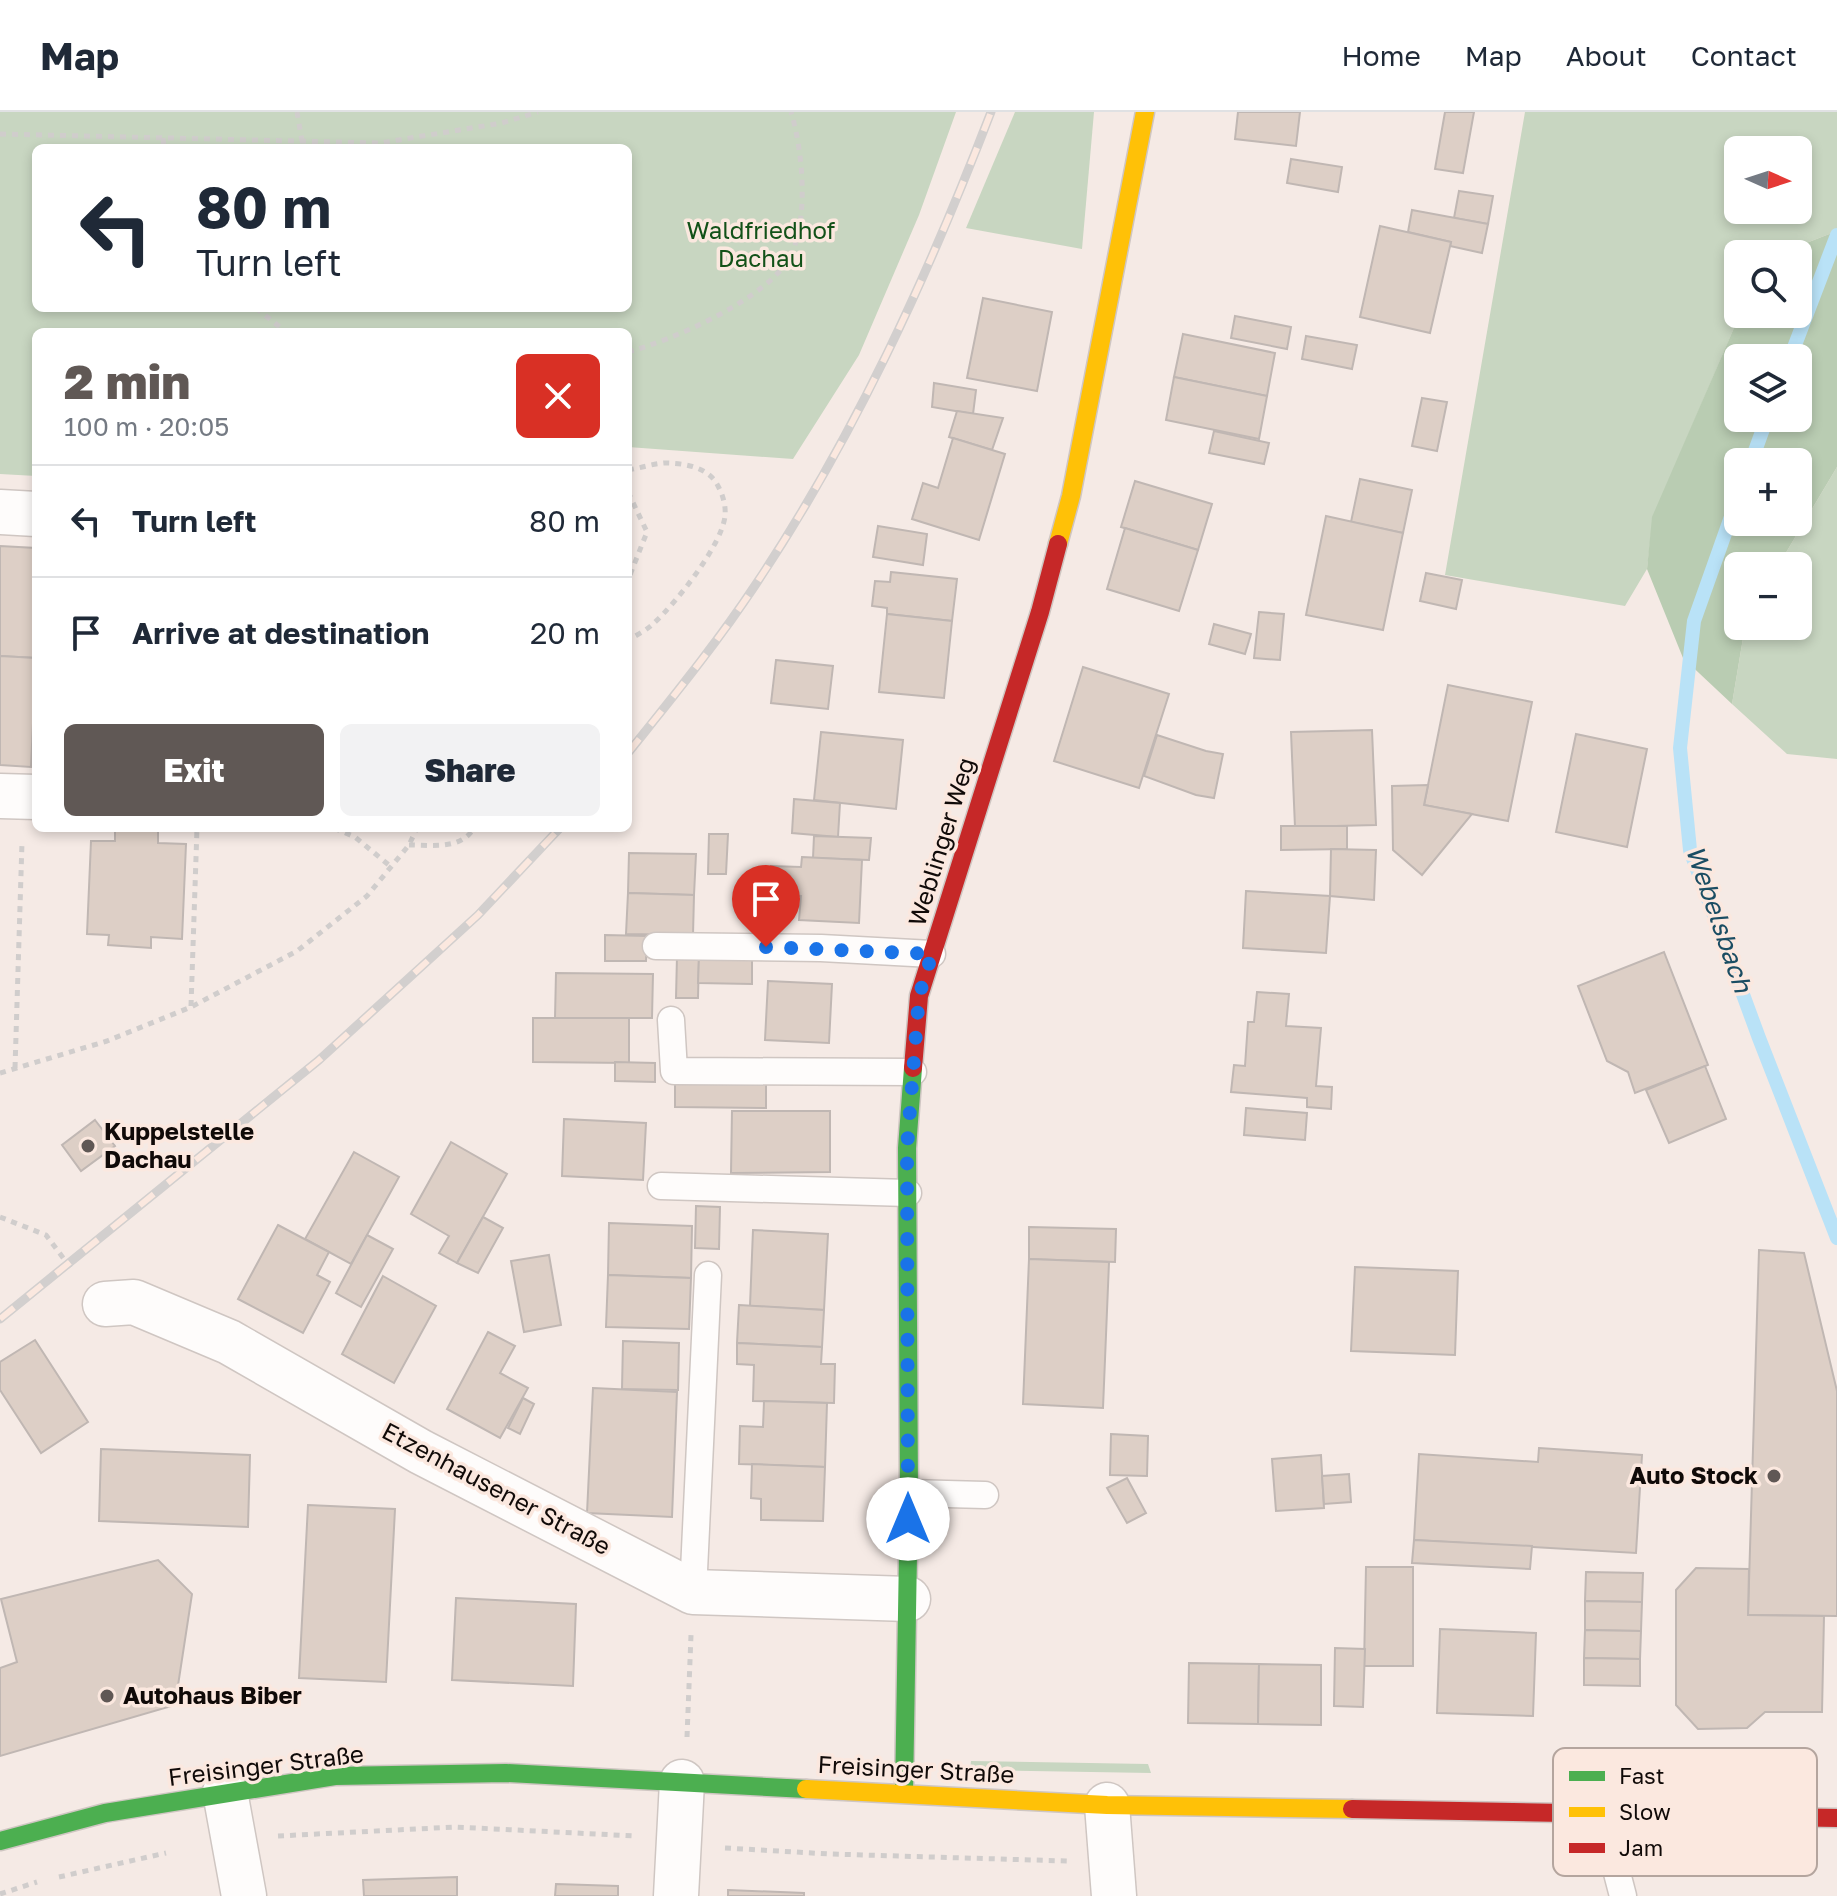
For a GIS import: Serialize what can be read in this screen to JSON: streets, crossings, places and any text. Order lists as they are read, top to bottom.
{
  "streets": {
    "main road": ["Weblinger Weg", "Freisinger Straße"],
    "street": ["Etzenhausener Straße"]
  },
  "crossings": [
    ["Weblinger Weg", "Etzenhausener Straße"],
    ["Weblinger Weg", "Freisinger Straße"]
  ],
  "water": ["Webelsbach"],
  "parks": ["Waldfriedhof Dachau"],
  "places": ["Kuppelstelle Dachau", "Auto Stock", "Autohaus Biber"],
  "legend": ["Fast", "Slow", "Jam"],
  "north": "right",
  "page": {
    "header": "Map",
    "nav": [
      "Home",
      "Map",
      "About",
      "Contact"
    ],
    "map_buttons": ["+", "−"],
    "turn": ["80 m", "Turn left"],
    "heading": ["2 min", "100 m · 20:05"],
    "list": [
      {
        "name": "Turn left",
        "value": "80 m"
      },
      {
        "name": "Arrive at destination",
        "value": "20 m"
      }
    ],
    "buttons": ["Exit", "Share"]
  }
}
